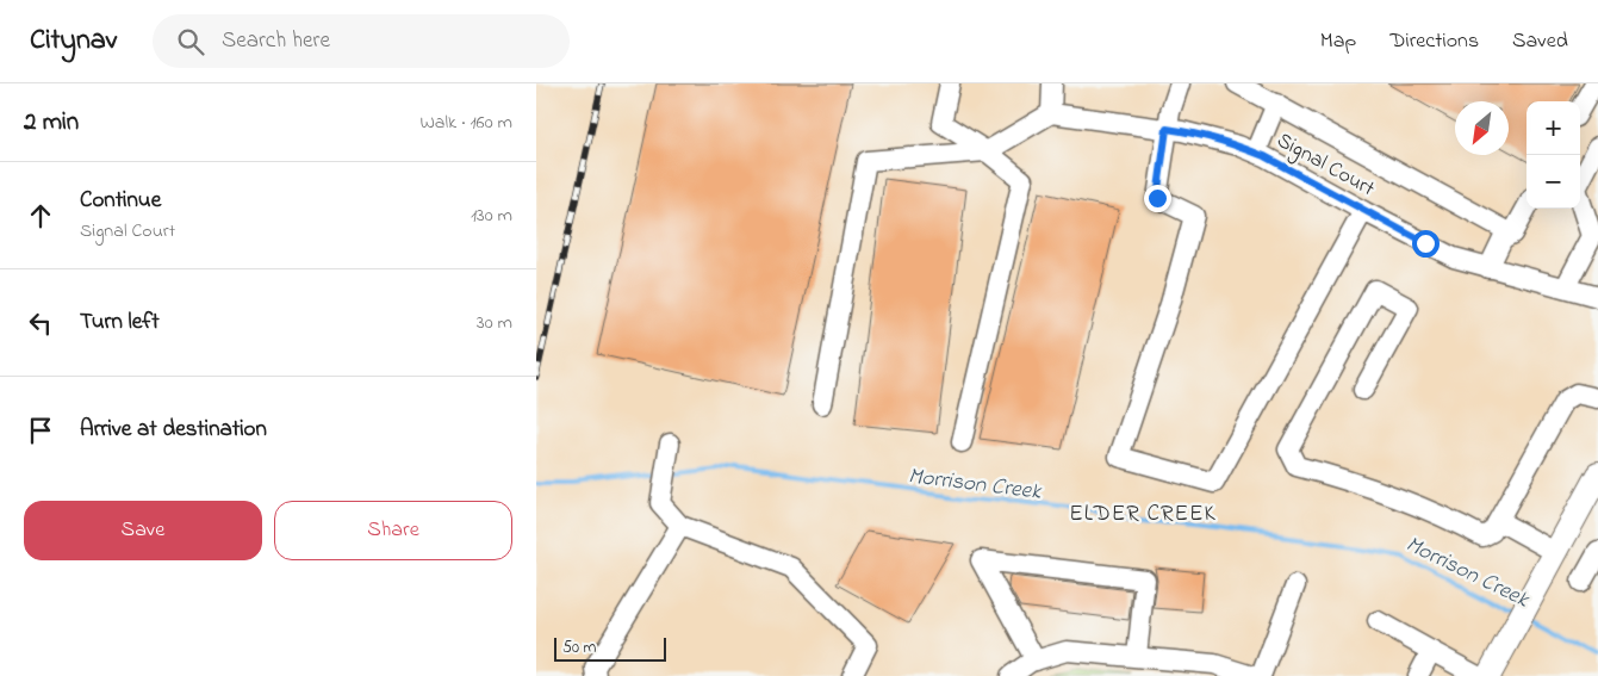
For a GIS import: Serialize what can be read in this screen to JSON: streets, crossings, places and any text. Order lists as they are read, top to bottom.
{
  "streets": {
    "street": ["Signal Court"]
  },
  "districts": ["ELDER CREEK"],
  "water": ["Morrison Creek"],
  "scale_bar": "50 m",
  "north": "bottom left",
  "page": {
    "header": "Citynav",
    "search": "Search here",
    "nav": ["Map", "Directions", "Saved"],
    "heading": ["2 min", "Walk · 160 m"],
    "map_buttons": ["+", "−"],
    "list": [
      ["Continue", "Signal Court", "130 m"],
      ["Turn left", "30 m"],
      "Arrive at destination"
    ],
    "buttons": ["Save", "Share"],
    "scale": "50 m"
  }
}
